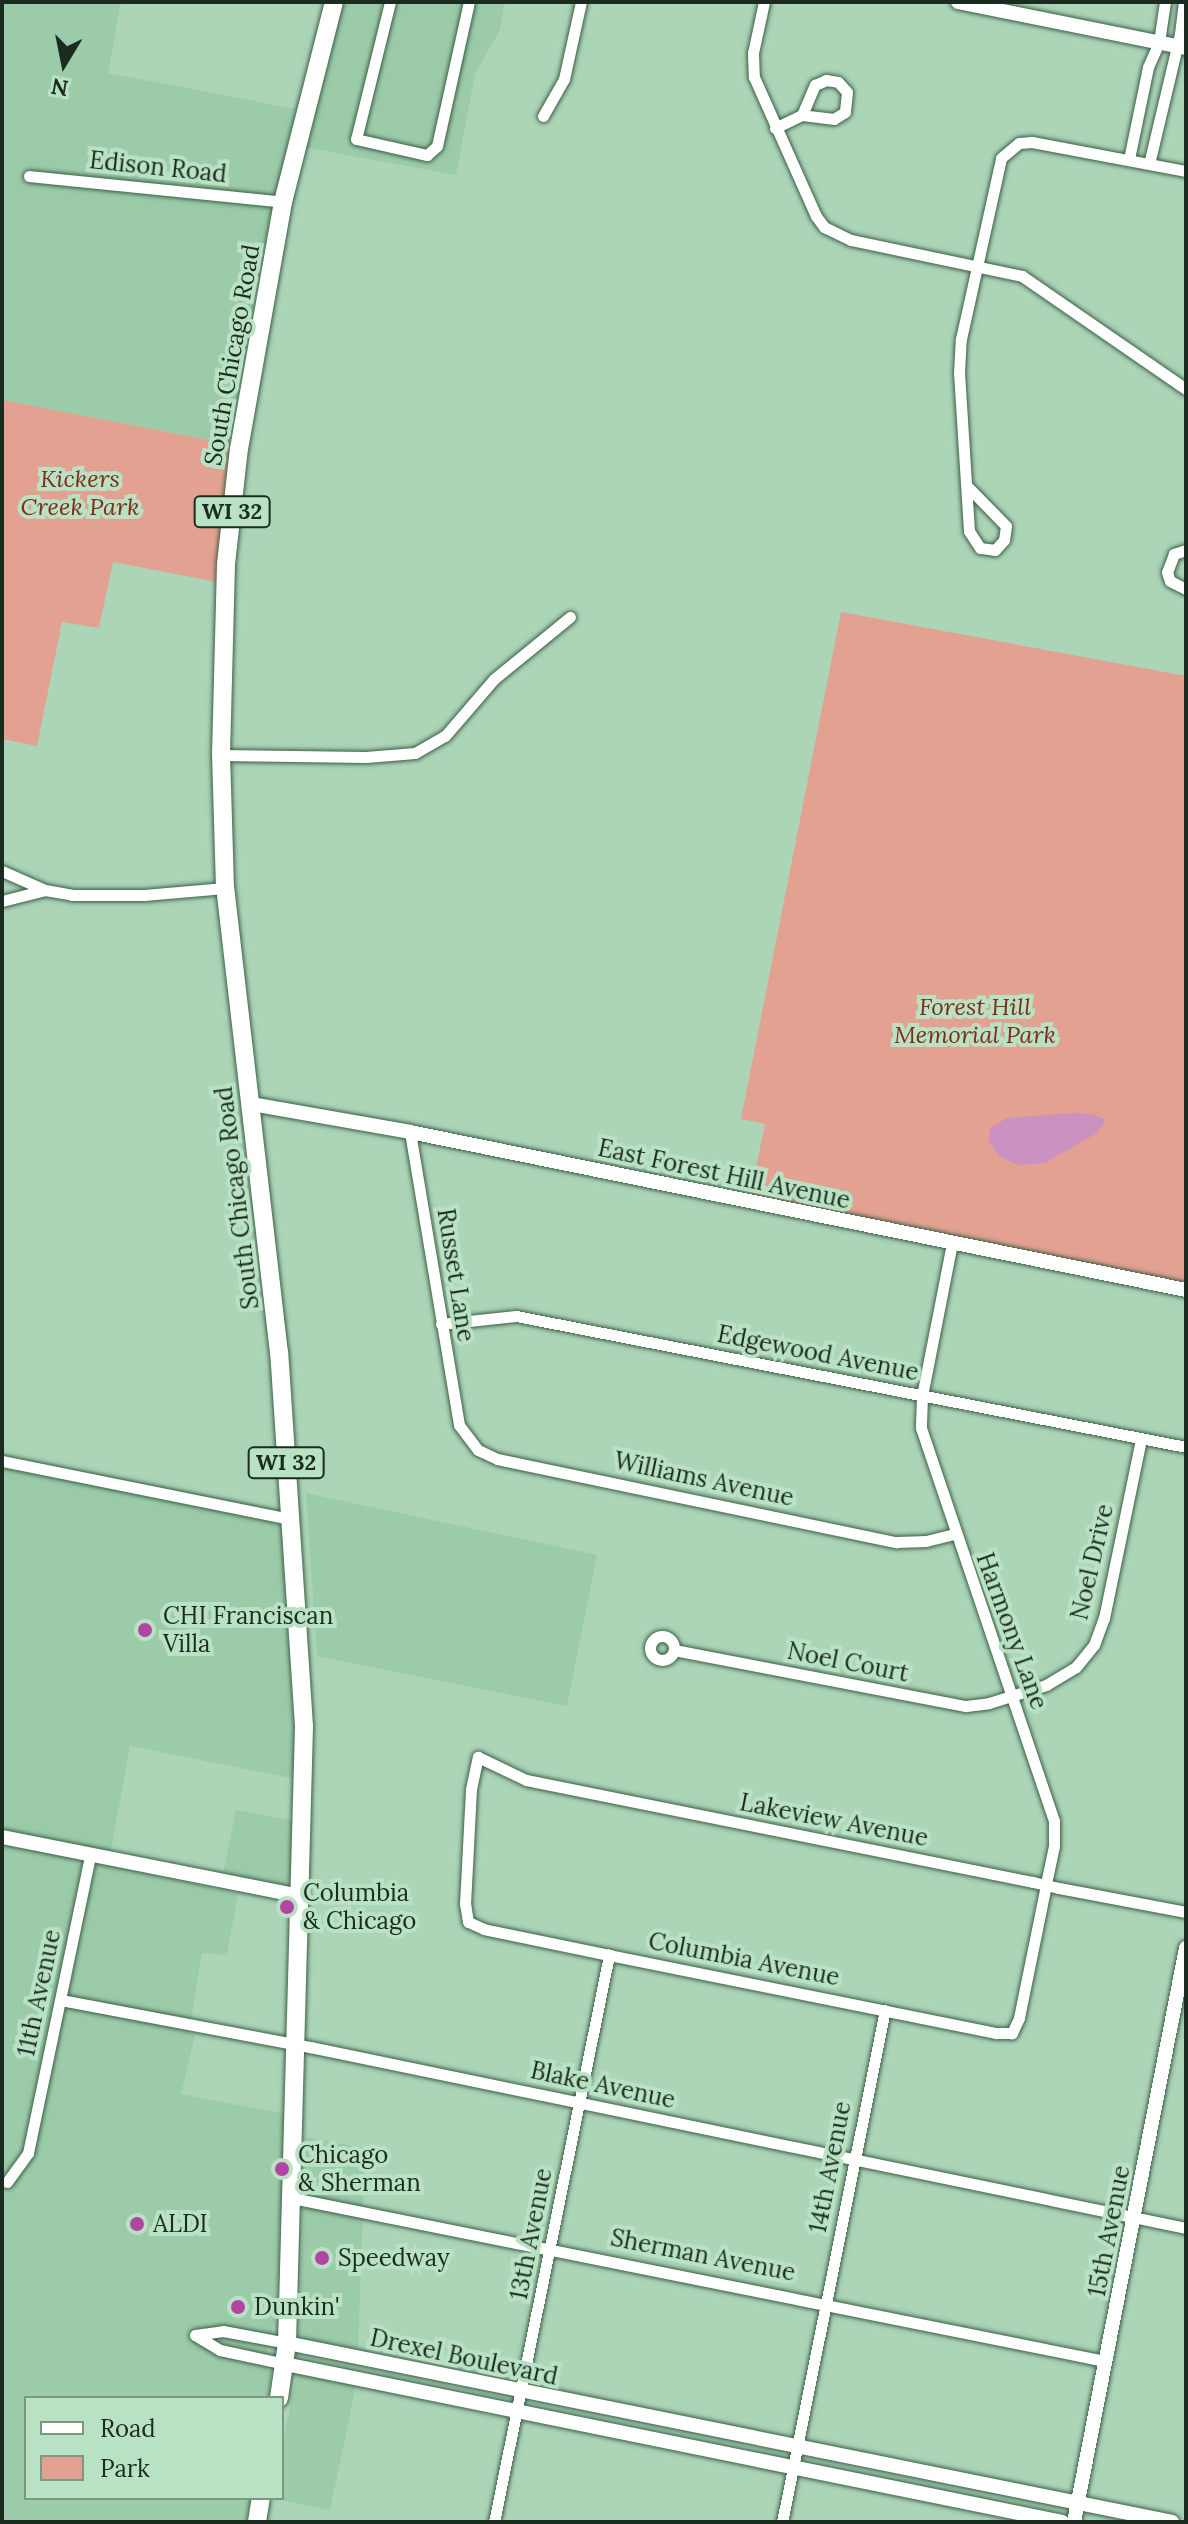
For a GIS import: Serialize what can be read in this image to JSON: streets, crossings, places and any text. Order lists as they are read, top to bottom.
{
  "streets": {
    "main road": ["South Chicago Road", "WI 32"],
    "street": [
      "Edison Road",
      "East Forest Hill Avenue",
      "Russet Lane",
      "Edgewood Avenue",
      "Williams Avenue",
      "Noel Drive",
      "Harmony Lane",
      "Noel Court",
      "Lakeview Avenue",
      "Columbia Avenue",
      "11th Avenue",
      "Blake Avenue",
      "14th Avenue",
      "15th Avenue",
      "13th Avenue",
      "Sherman Avenue",
      "Drexel Boulevard"
    ]
  },
  "crossings": [
    ["Edison Road", "South Chicago Road"],
    ["South Chicago Road", "East Forest Hill Avenue"],
    ["South Chicago Road", "Blake Avenue"],
    ["South Chicago Road", "Sherman Avenue"],
    ["South Chicago Road", "Drexel Boulevard"],
    ["East Forest Hill Avenue", "Russet Lane"],
    ["East Forest Hill Avenue", "Harmony Lane"],
    ["Russet Lane", "Edgewood Avenue"],
    ["Russet Lane", "Williams Avenue"],
    ["Edgewood Avenue", "Noel Drive"],
    ["Edgewood Avenue", "Harmony Lane"],
    ["Williams Avenue", "Harmony Lane"],
    ["Noel Drive", "Harmony Lane"],
    ["Noel Drive", "Noel Court"],
    ["Harmony Lane", "Noel Court"],
    ["Harmony Lane", "Lakeview Avenue"],
    ["Harmony Lane", "Columbia Avenue"],
    ["Lakeview Avenue", "Columbia Avenue"],
    ["Columbia Avenue", "14th Avenue"],
    ["Columbia Avenue", "13th Avenue"],
    ["11th Avenue", "Blake Avenue"],
    ["Blake Avenue", "14th Avenue"],
    ["Blake Avenue", "15th Avenue"],
    ["Blake Avenue", "13th Avenue"],
    ["14th Avenue", "Sherman Avenue"],
    ["14th Avenue", "Drexel Boulevard"],
    ["15th Avenue", "Sherman Avenue"],
    ["15th Avenue", "Drexel Boulevard"],
    ["13th Avenue", "Sherman Avenue"],
    ["13th Avenue", "Drexel Boulevard"]
  ],
  "parks": ["Kickers Creek Park", "Forest Hill Memorial Park"],
  "places": [
    "CHI Franciscan Villa",
    "Columbia & Chicago",
    "Chicago & Sherman",
    "ALDI",
    "Speedway",
    "Dunkin'"
  ],
  "legend": ["Road", "Park"],
  "north": "bottom"
}
